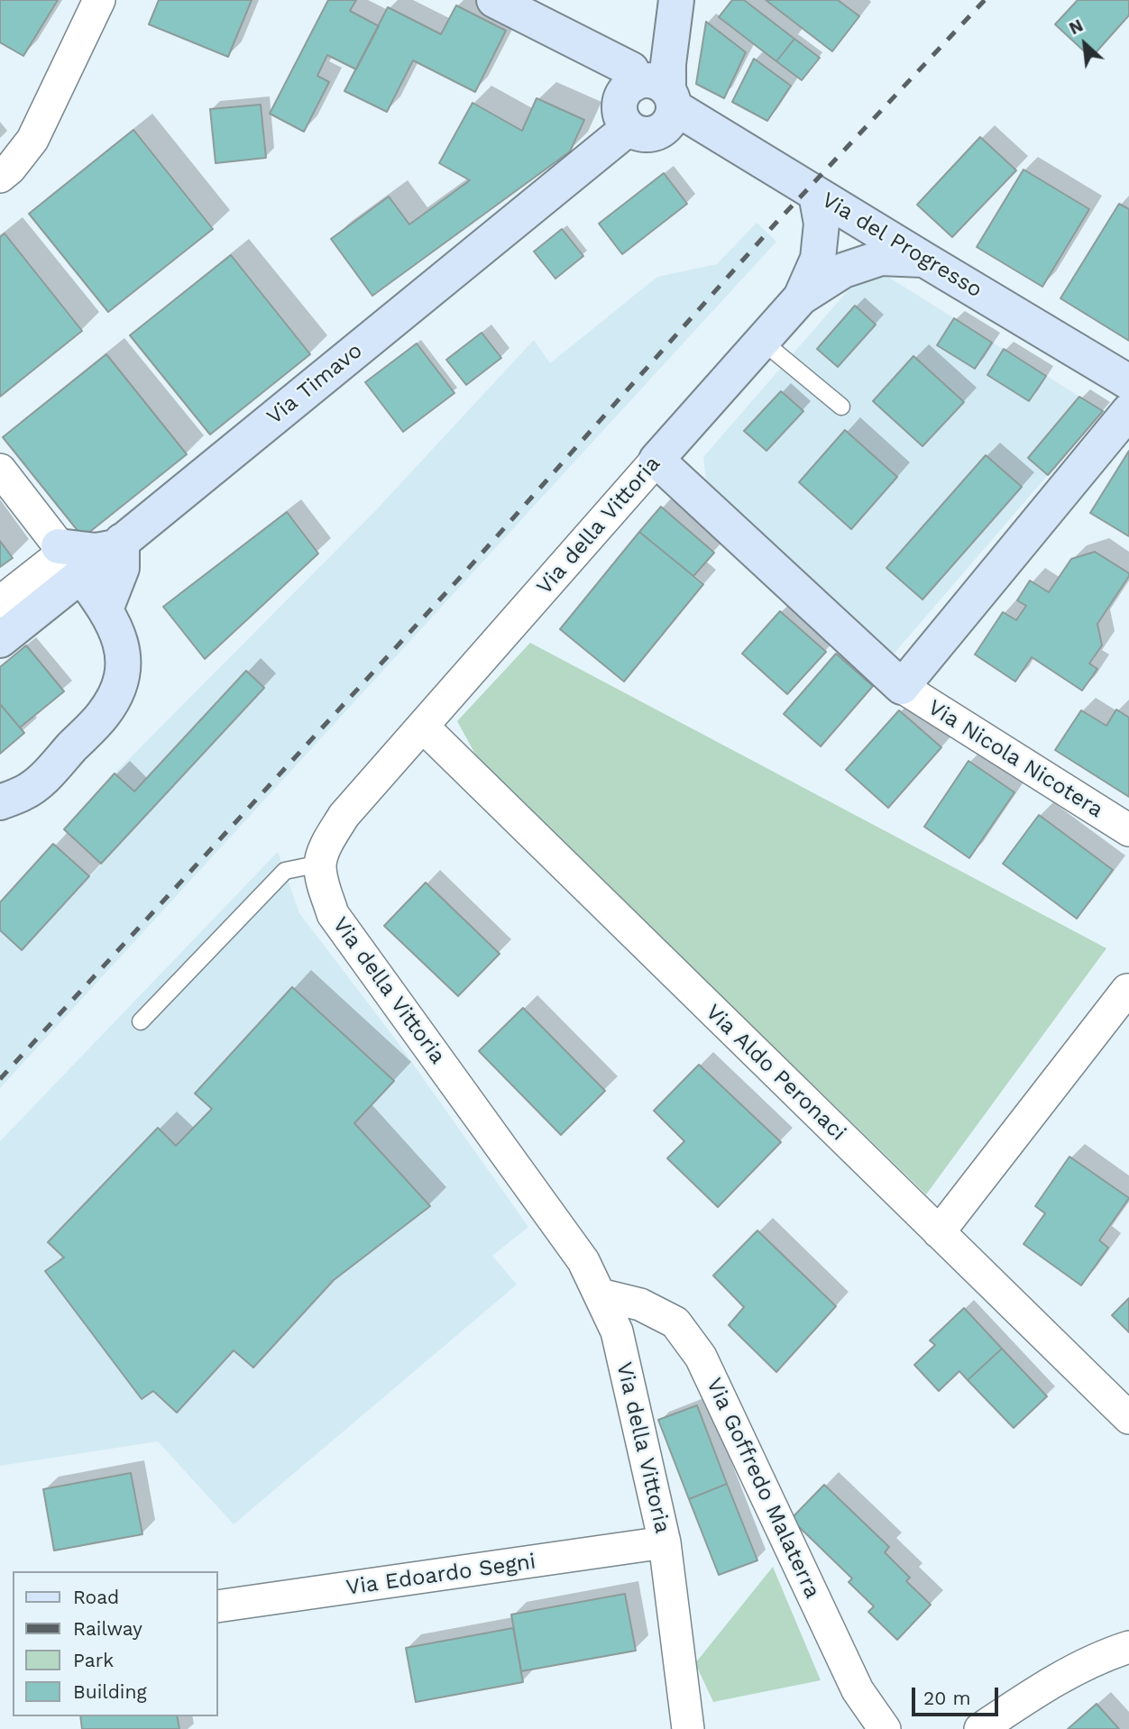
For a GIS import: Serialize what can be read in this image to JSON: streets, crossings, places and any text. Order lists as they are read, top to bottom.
{
  "streets": {
    "street": [
      "Via del Progresso",
      "Via Timavo",
      "Via della Vittoria",
      "Via Nicola Nicotera",
      "Via Aldo Peronaci",
      "Via Goffredo Malaterra",
      "Via Edoardo Segni"
    ]
  },
  "crossings": [
    ["Via del Progresso", "Via Timavo"],
    ["Via del Progresso", "Via della Vittoria"],
    ["Via della Vittoria", "Via Aldo Peronaci"],
    ["Via della Vittoria", "Via Goffredo Malaterra"],
    ["Via della Vittoria", "Via Edoardo Segni"]
  ],
  "legend": [
    "Road",
    "Railway",
    "Park",
    "Building"
  ],
  "scale_bar": "20 m",
  "north": "top left"
}
